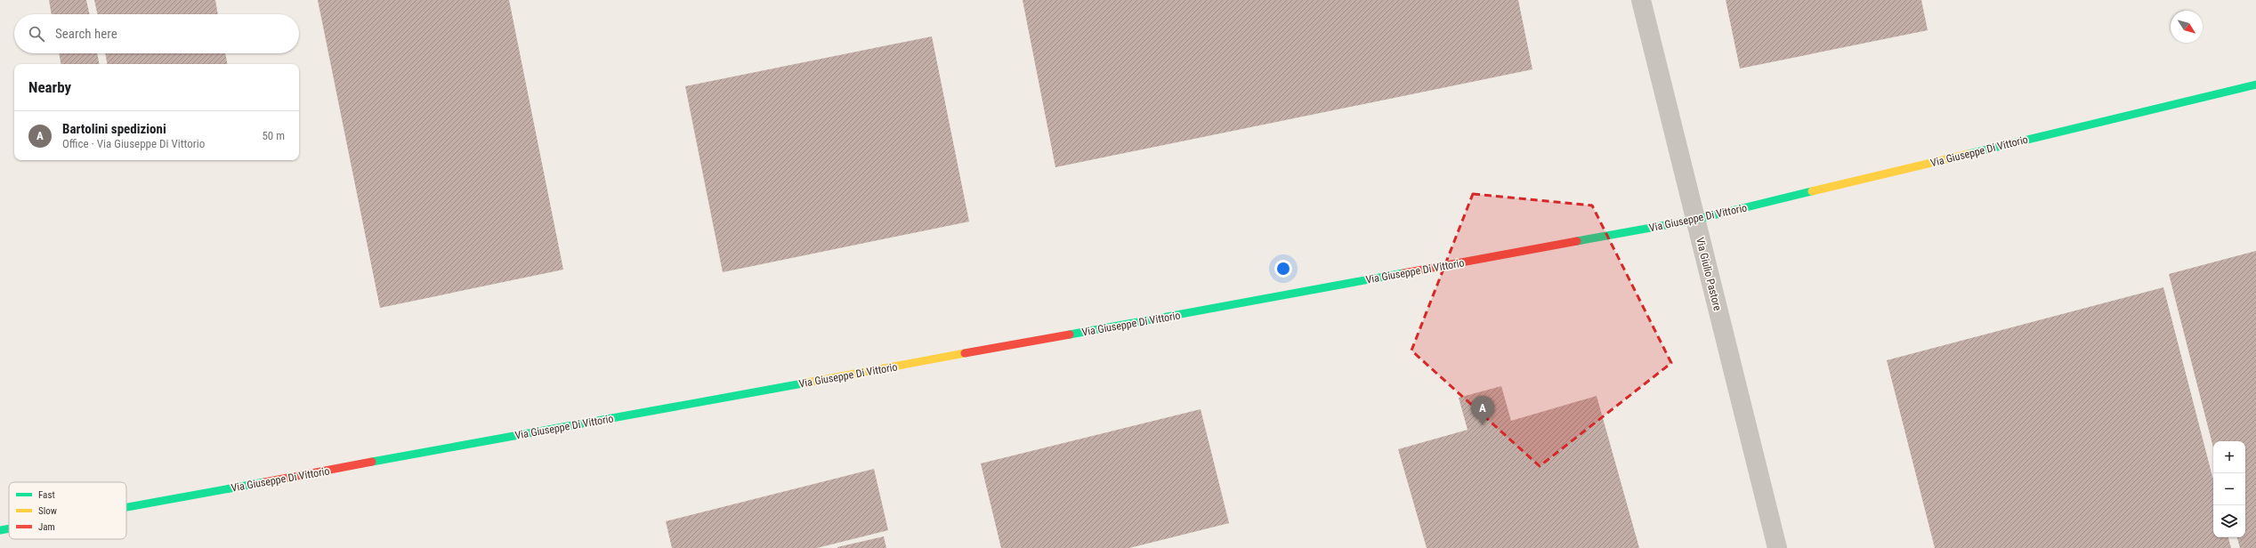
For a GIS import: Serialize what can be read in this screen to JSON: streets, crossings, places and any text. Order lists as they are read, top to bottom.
{
  "streets": {
    "street": ["Via Giuseppe Di Vittorio", "Via Giulio Pastore"]
  },
  "crossings": [
    ["Via Giuseppe Di Vittorio", "Via Giulio Pastore"]
  ],
  "legend": ["Fast", "Slow", "Jam"],
  "north": "bottom right",
  "page": {
    "search": "Search here",
    "heading": "Nearby",
    "list": [
      {
        "mark": "A",
        "name": "Bartolini spedizioni",
        "note": "Office · Via Giuseppe Di Vittorio",
        "value": "50 m"
      }
    ],
    "pins": "A",
    "map_buttons": ["+", "−"]
  }
}
